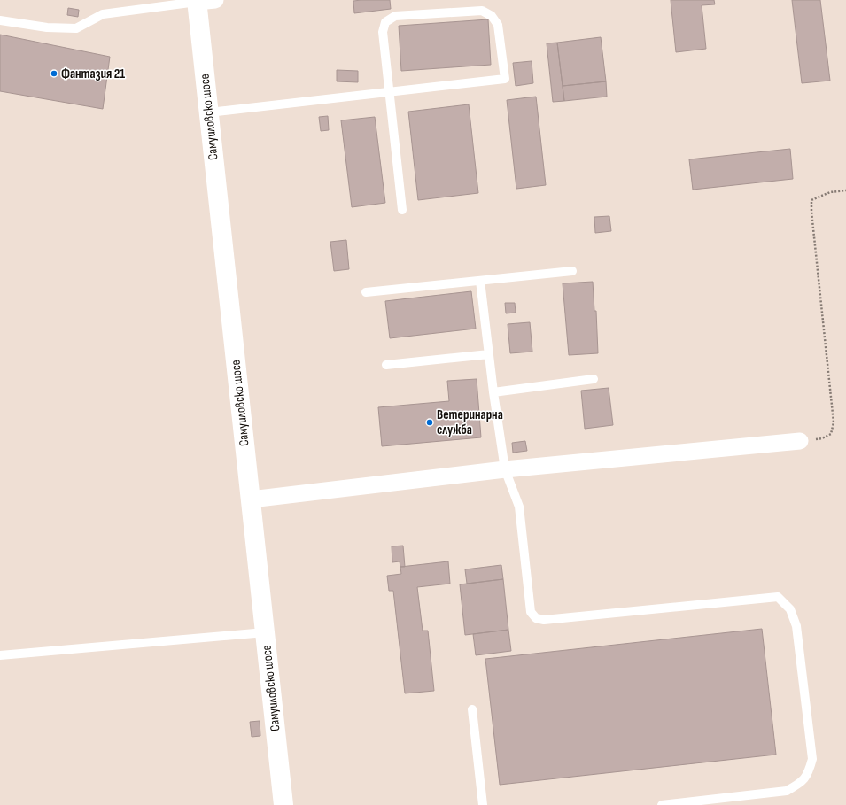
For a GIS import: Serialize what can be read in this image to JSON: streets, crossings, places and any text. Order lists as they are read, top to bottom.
{
  "streets": {
    "street": ["Самуиловско шосе"]
  },
  "places": ["Фантазия 21", "Ветеринарна служба"]
}
